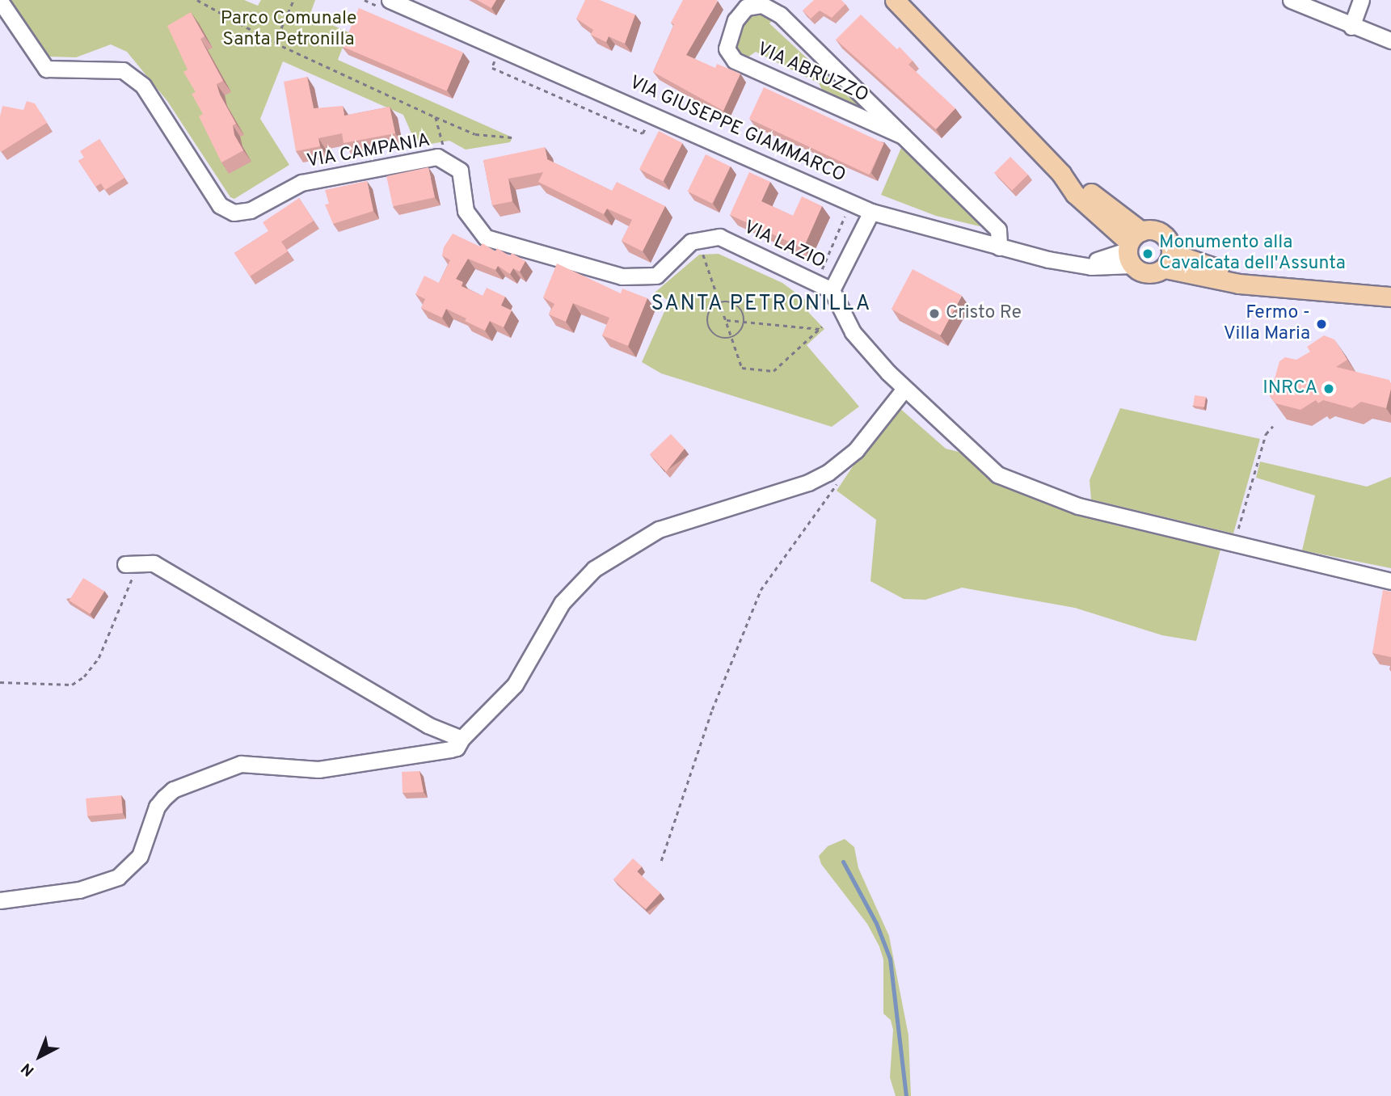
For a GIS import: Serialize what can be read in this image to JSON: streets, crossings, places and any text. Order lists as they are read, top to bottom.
{
  "streets": {
    "street": [
      "VIA ABRUZZO",
      "VIA GIUSEPPE GIAMMARCO",
      "VIA CAMPANIA",
      "VIA LAZIO"
    ]
  },
  "crossings": [
    ["VIA ABRUZZO", "VIA GIUSEPPE GIAMMARCO"],
    ["VIA CAMPANIA", "VIA LAZIO"]
  ],
  "districts": ["SANTA PETRONILLA"],
  "parks": ["Parco Comunale Santa Petronilla"],
  "places": [
    "Monumento alla Cavalcata dell'Assunta",
    "Cristo Re",
    "Fermo - Villa Maria",
    "INRCA"
  ],
  "north": "bottom left"
}
